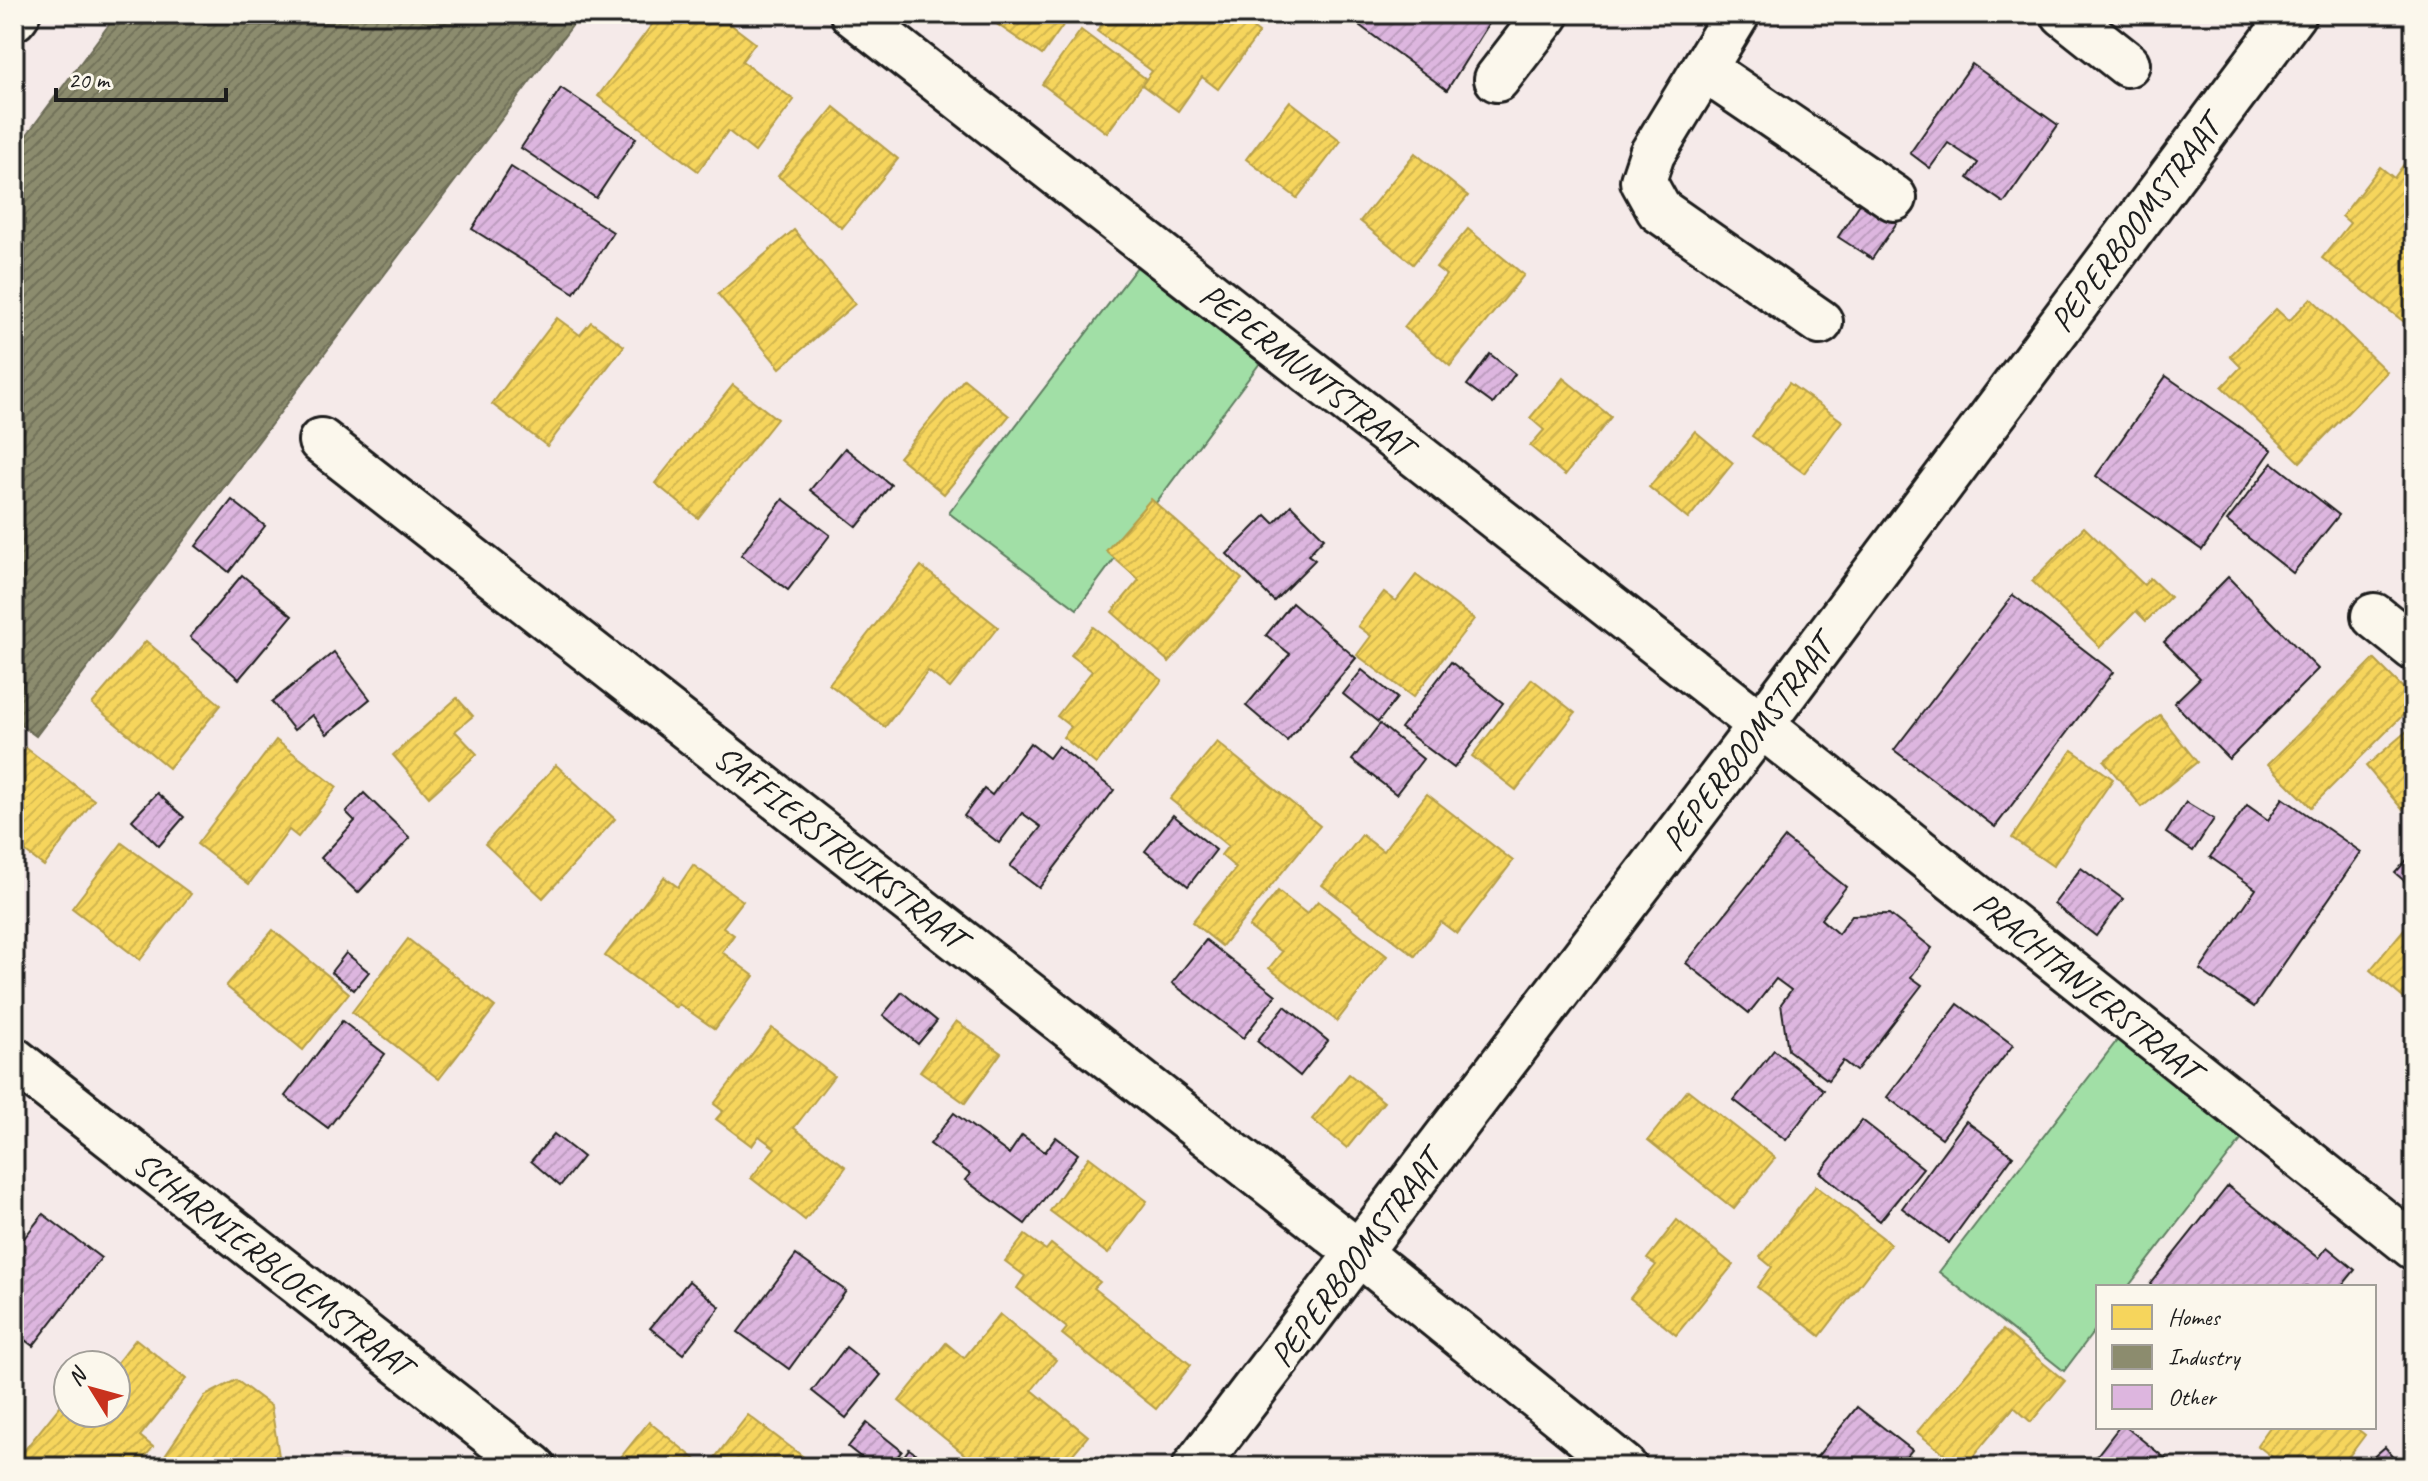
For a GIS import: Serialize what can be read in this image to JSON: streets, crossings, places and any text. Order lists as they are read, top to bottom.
{
  "streets": {
    "street": [
      "PEPERBOOMSTRAAT",
      "PEPERMUNTSTRAAT",
      "SAFFIERSTRUIKSTRAAT",
      "PRACHTANJERSTRAAT",
      "SCHARNIERBLOEMSTRAAT"
    ]
  },
  "crossings": [
    ["PEPERBOOMSTRAAT", "PEPERMUNTSTRAAT"],
    ["PEPERBOOMSTRAAT", "SAFFIERSTRUIKSTRAAT"],
    ["PEPERBOOMSTRAAT", "PRACHTANJERSTRAAT"],
    ["PEPERMUNTSTRAAT", "PRACHTANJERSTRAAT"]
  ],
  "legend": ["Homes", "Industry", "Other"],
  "scale_bar": "20 m",
  "north": "top left"
}
